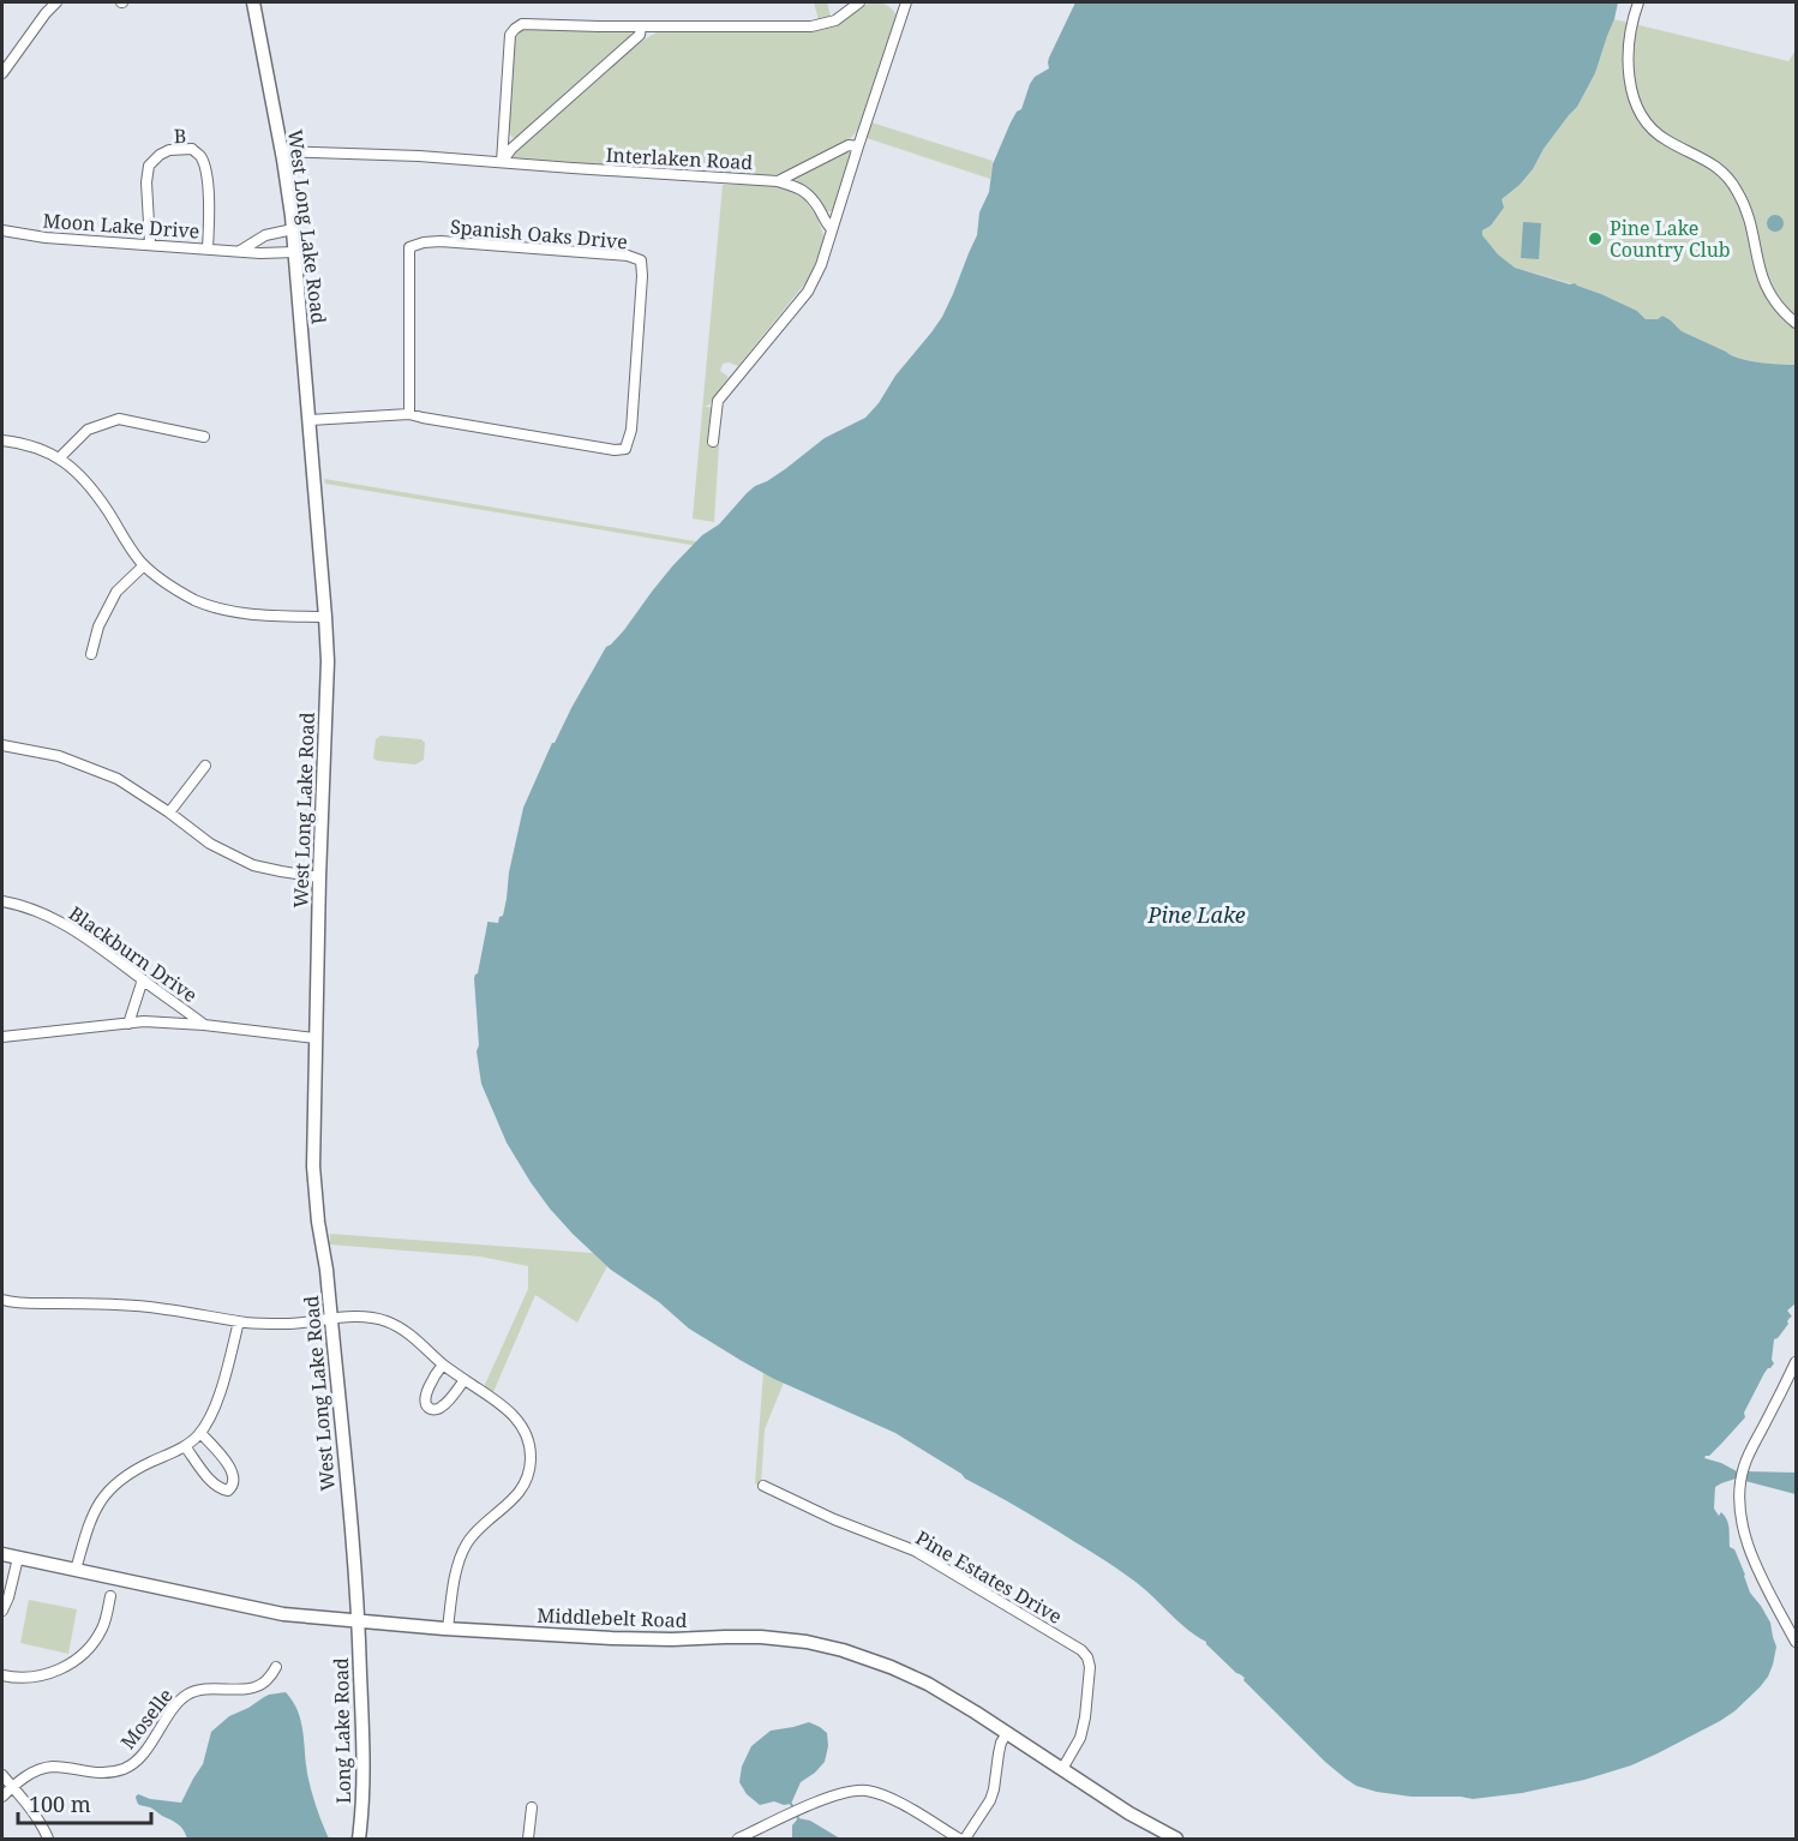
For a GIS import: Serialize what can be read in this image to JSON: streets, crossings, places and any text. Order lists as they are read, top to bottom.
{
  "streets": {
    "main road": ["West Long Lake Road", "Middlebelt Road", "Long Lake Road"],
    "street": [
      "B",
      "Interlaken Road",
      "Moon Lake Drive",
      "Spanish Oaks Drive",
      "Blackburn Drive",
      "Pine Estates Drive",
      "Moselle"
    ]
  },
  "crossings": [
    ["B", "Moon Lake Drive"],
    ["Interlaken Road", "West Long Lake Road"],
    ["Moon Lake Drive", "West Long Lake Road"],
    ["West Long Lake Road", "Spanish Oaks Drive"],
    ["West Long Lake Road", "Middlebelt Road"],
    ["West Long Lake Road", "Long Lake Road"],
    ["Pine Estates Drive", "Middlebelt Road"],
    ["Middlebelt Road", "Long Lake Road"]
  ],
  "water": ["Pine Lake"],
  "places": ["Pine Lake Country Club"],
  "scale_bar": "100 m"
}
